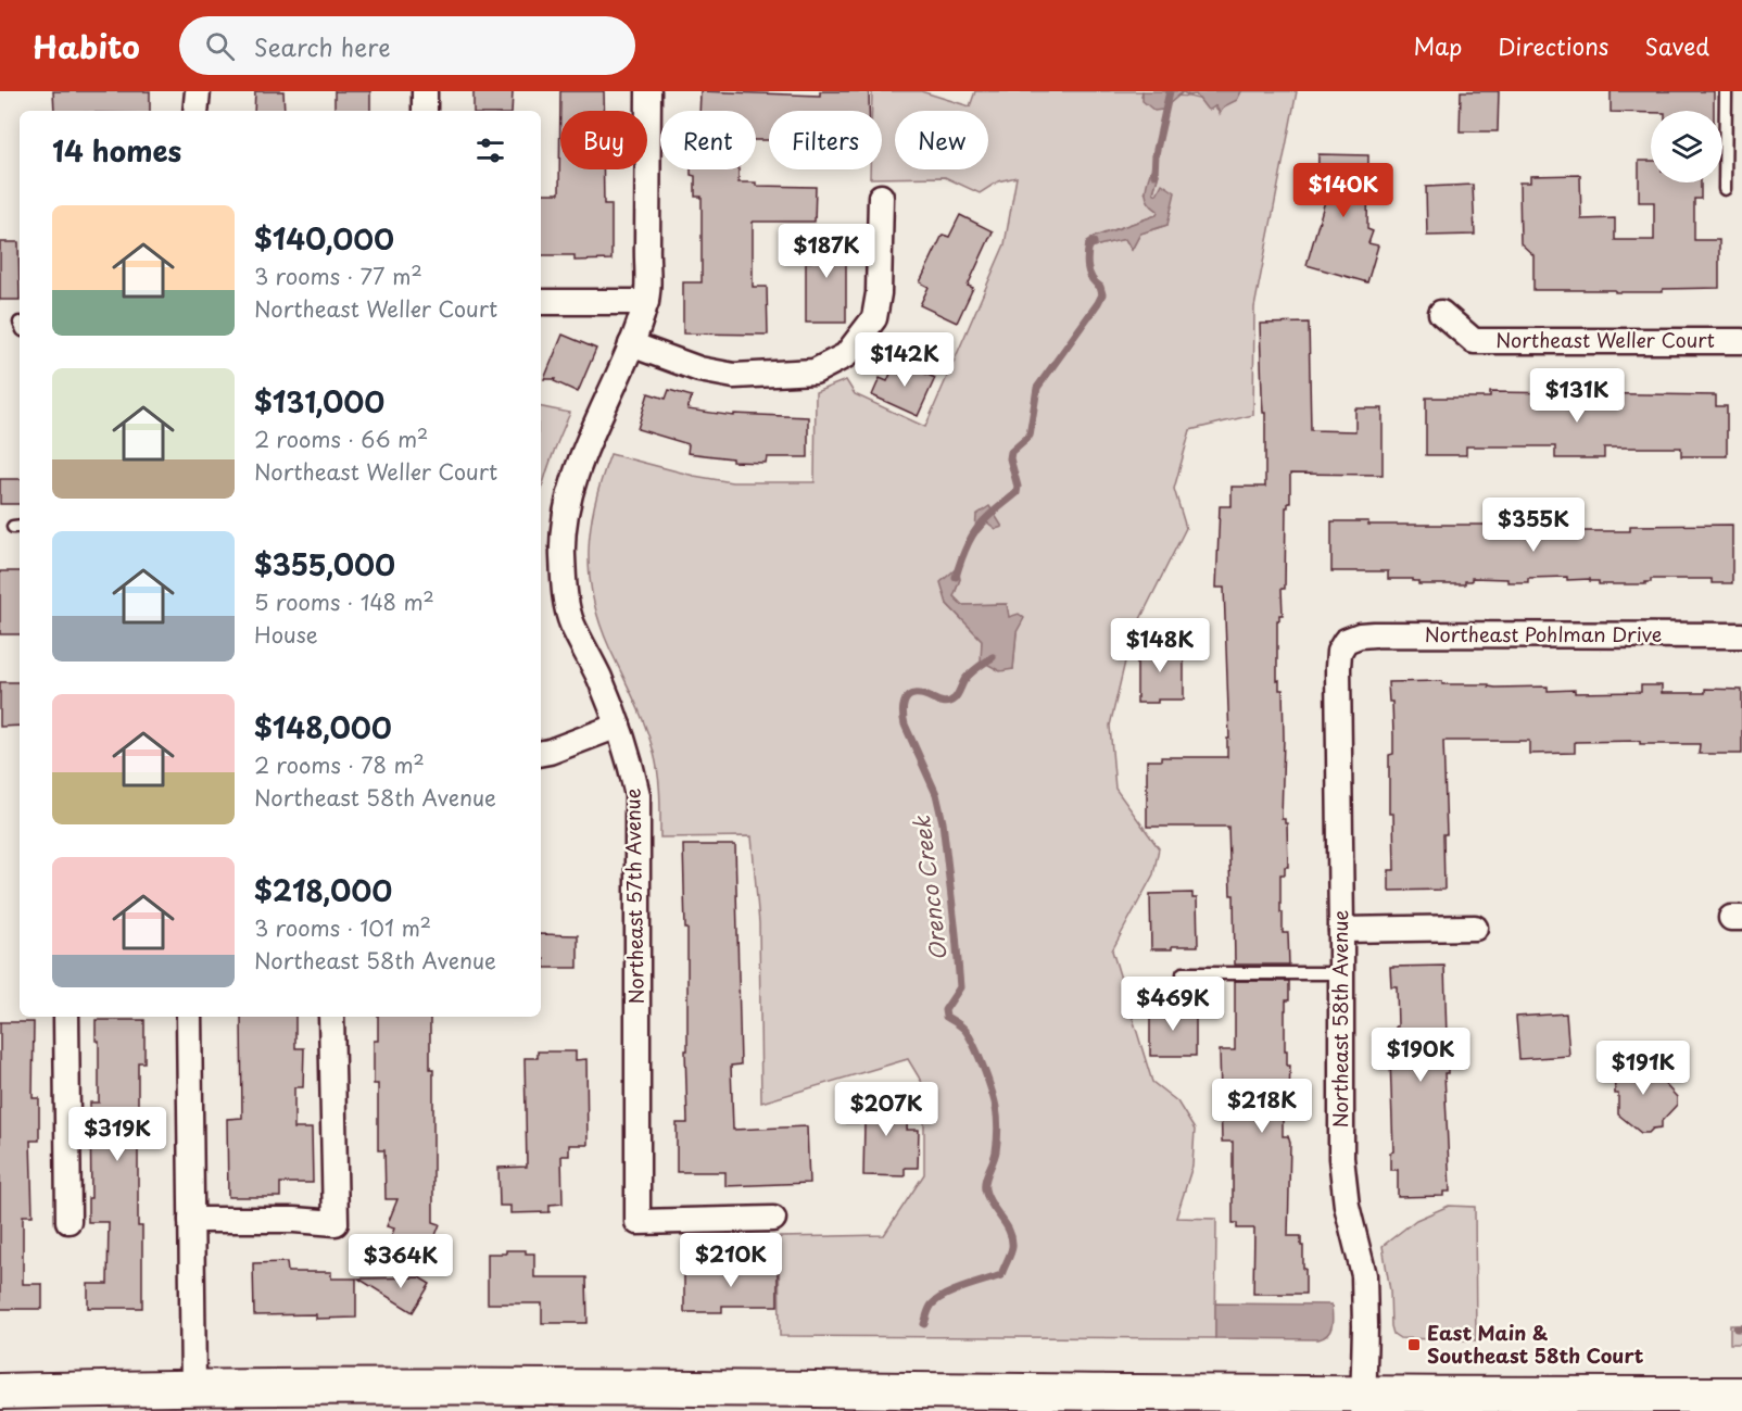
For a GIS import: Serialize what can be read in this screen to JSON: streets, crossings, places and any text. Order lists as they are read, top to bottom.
{
  "streets": {
    "street": [
      "Northeast Weller Court",
      "Northeast Pohlman Drive",
      "Northeast 57th Avenue",
      "Northeast 58th Avenue"
    ]
  },
  "crossings": [
    ["Northeast Pohlman Drive", "Northeast 58th Avenue"]
  ],
  "water": ["Orenco Creek"],
  "places": {
    "transit": ["East Main & Southeast 58th Court"]
  },
  "page": {
    "header": "Habito",
    "search": "Search here",
    "nav": ["Map", "Directions", "Saved"],
    "chip": [
      "Buy",
      "Rent",
      "Filters",
      "New"
    ],
    "heading": "14 homes",
    "price": [
      "$140K",
      "$187K",
      "$142K",
      "$131K",
      "$355K",
      "$148K",
      "$469K",
      "$190K",
      "$191K",
      "$218K",
      "$207K",
      "$319K",
      "$210K",
      "$364K"
    ],
    "list": [
      {
        "name": "$140,000",
        "note": "3 rooms · 77 m² · Northeast Weller Court"
      },
      {
        "name": "$131,000",
        "note": "2 rooms · 66 m² · Northeast Weller Court"
      },
      {
        "name": "$355,000",
        "note": "5 rooms · 148 m² · House"
      },
      {
        "name": "$148,000",
        "note": "2 rooms · 78 m² · Northeast 58th Avenue"
      },
      {
        "name": "$218,000",
        "note": "3 rooms · 101 m² · Northeast 58th Avenue"
      }
    ]
  }
}
